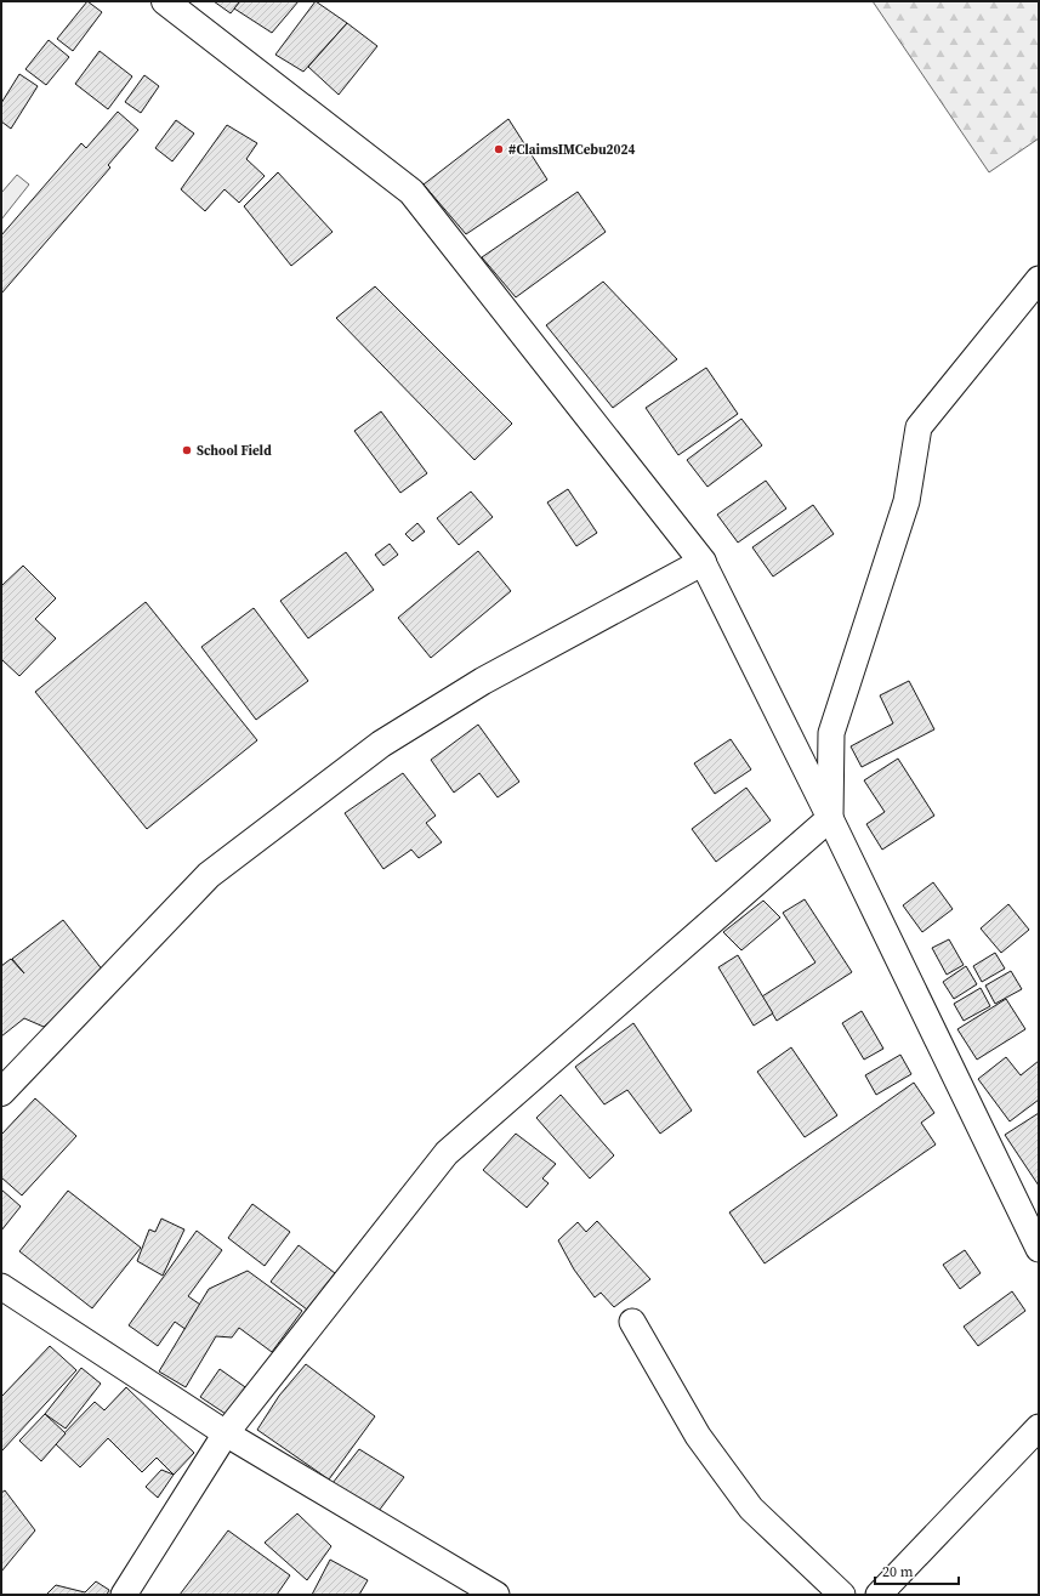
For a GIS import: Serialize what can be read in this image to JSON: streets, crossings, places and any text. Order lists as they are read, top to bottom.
{
  "places": ["#ClaimsIMCebu2024", "School Field"],
  "scale_bar": "20 m"
}
